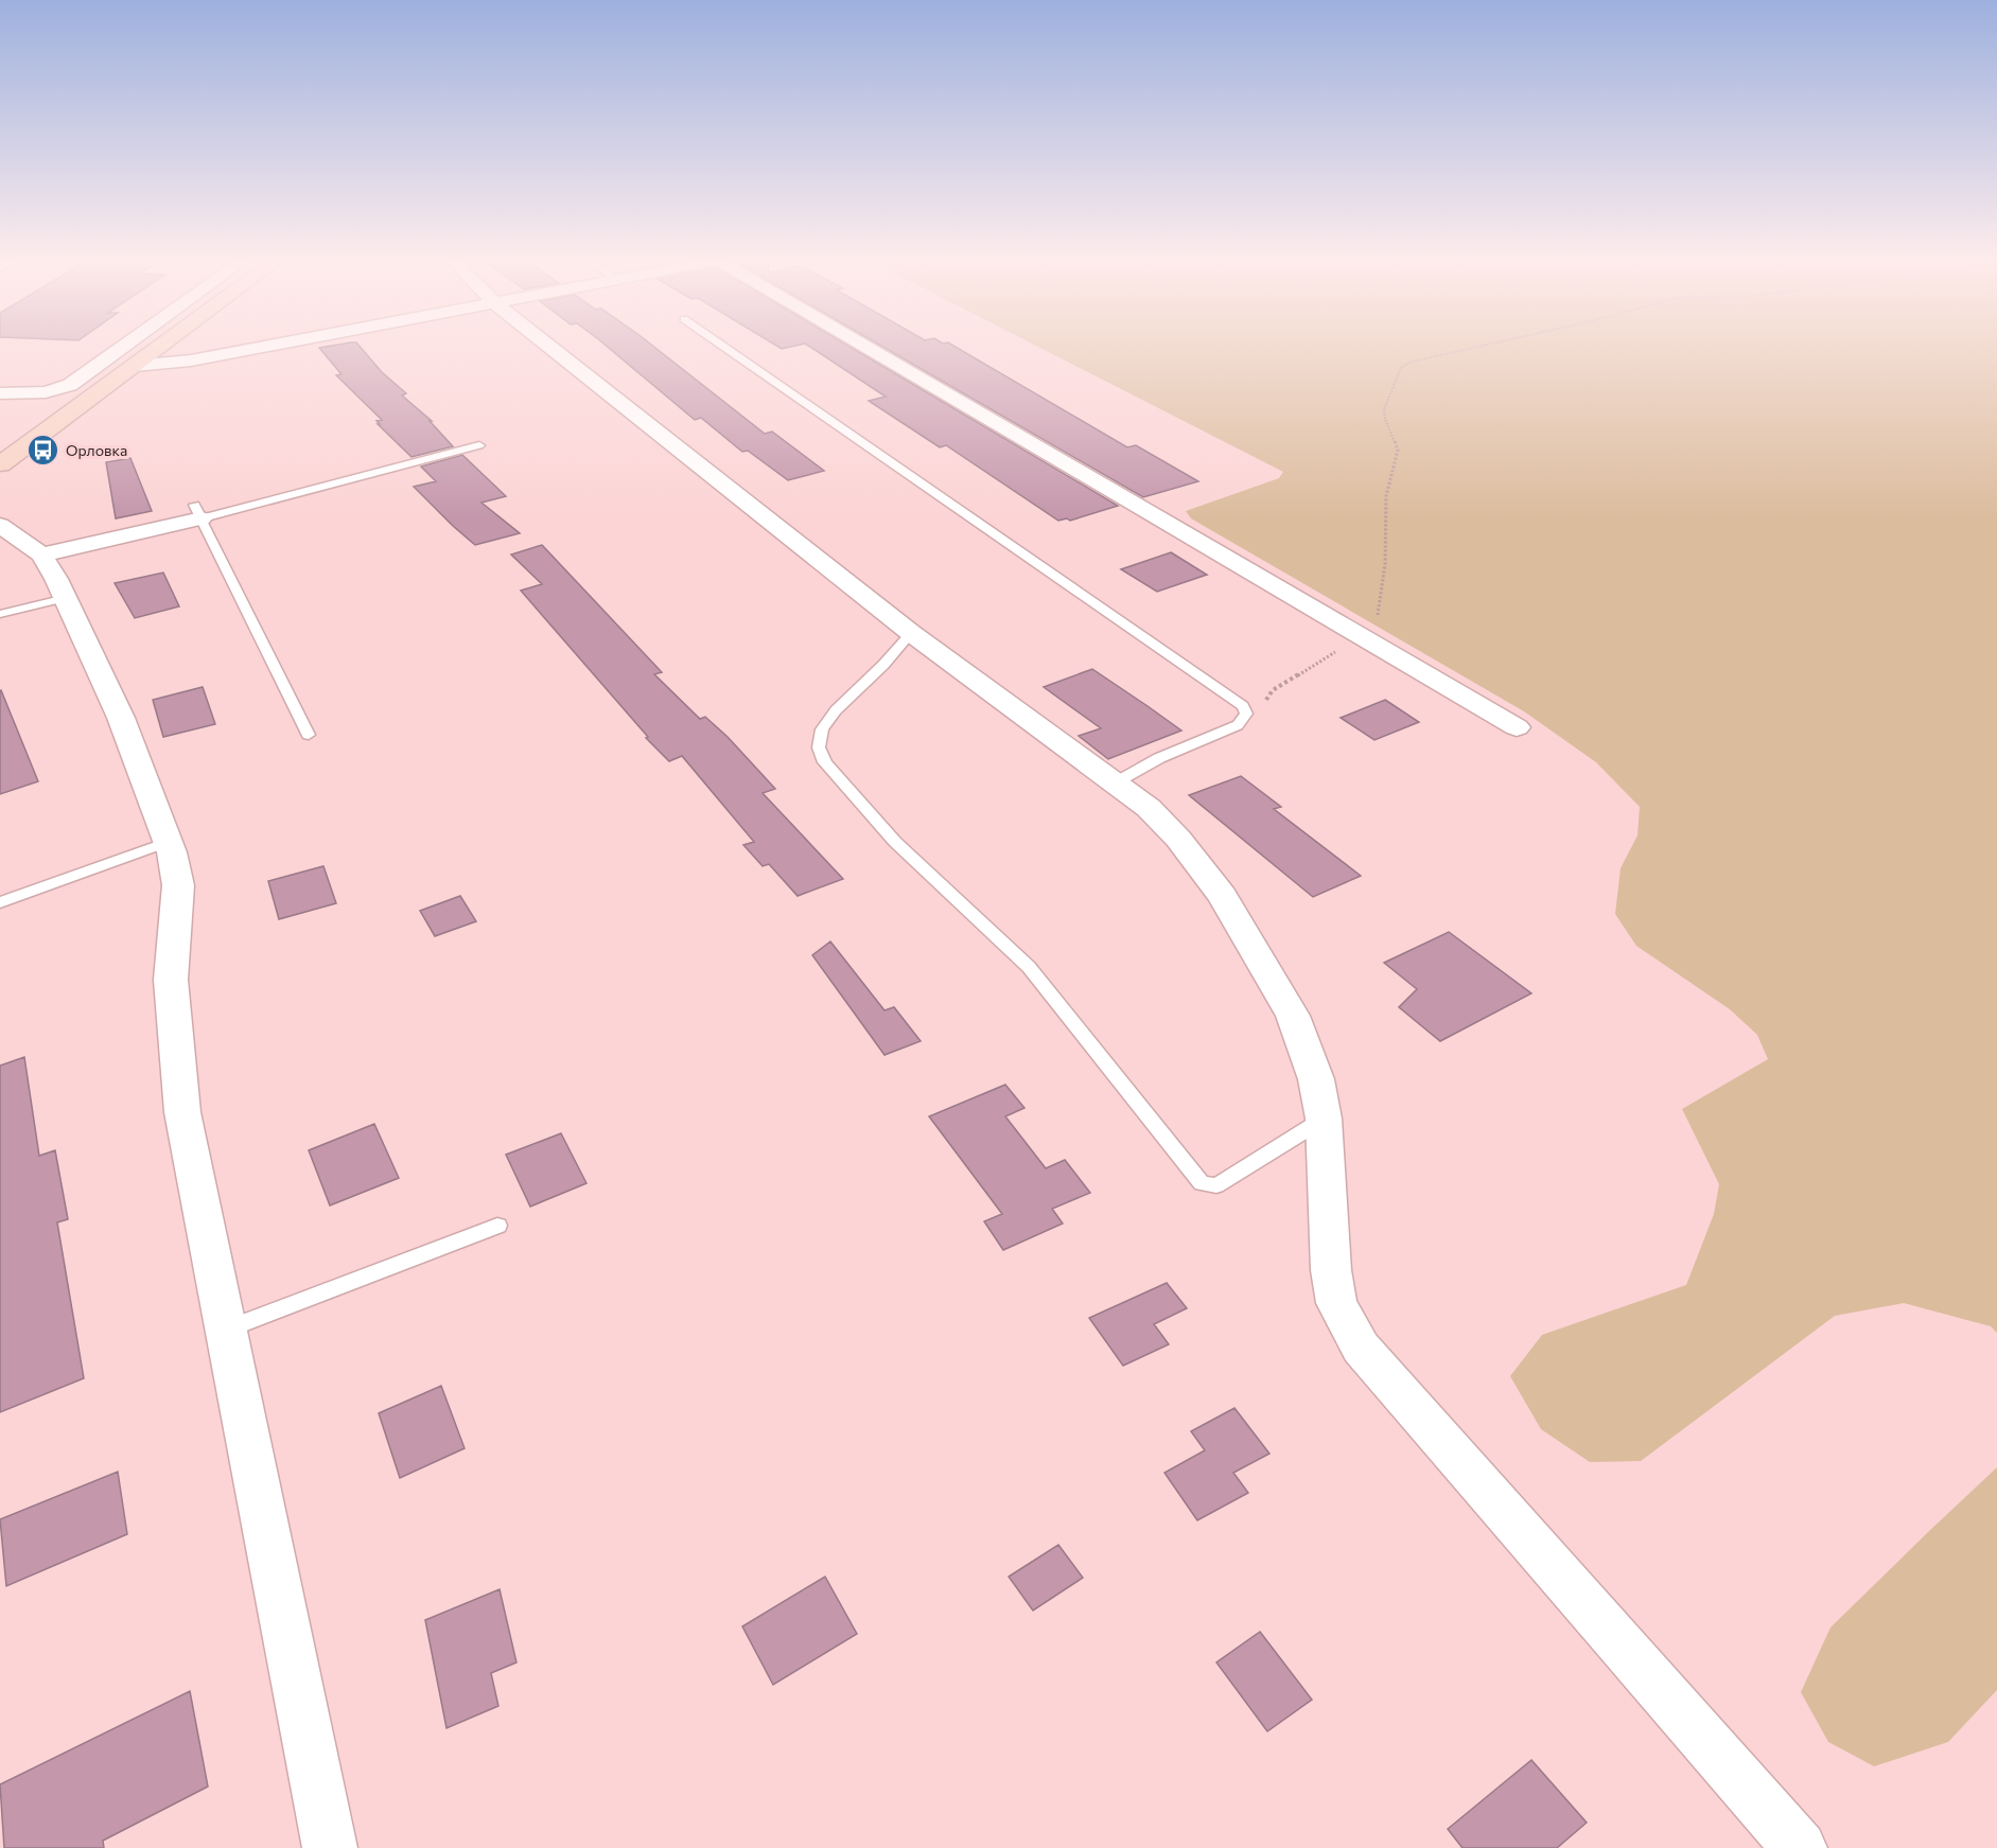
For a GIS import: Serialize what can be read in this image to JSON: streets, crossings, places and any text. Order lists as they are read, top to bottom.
{
  "places": {
    "bus stop": ["Орловка"]
  }
}
